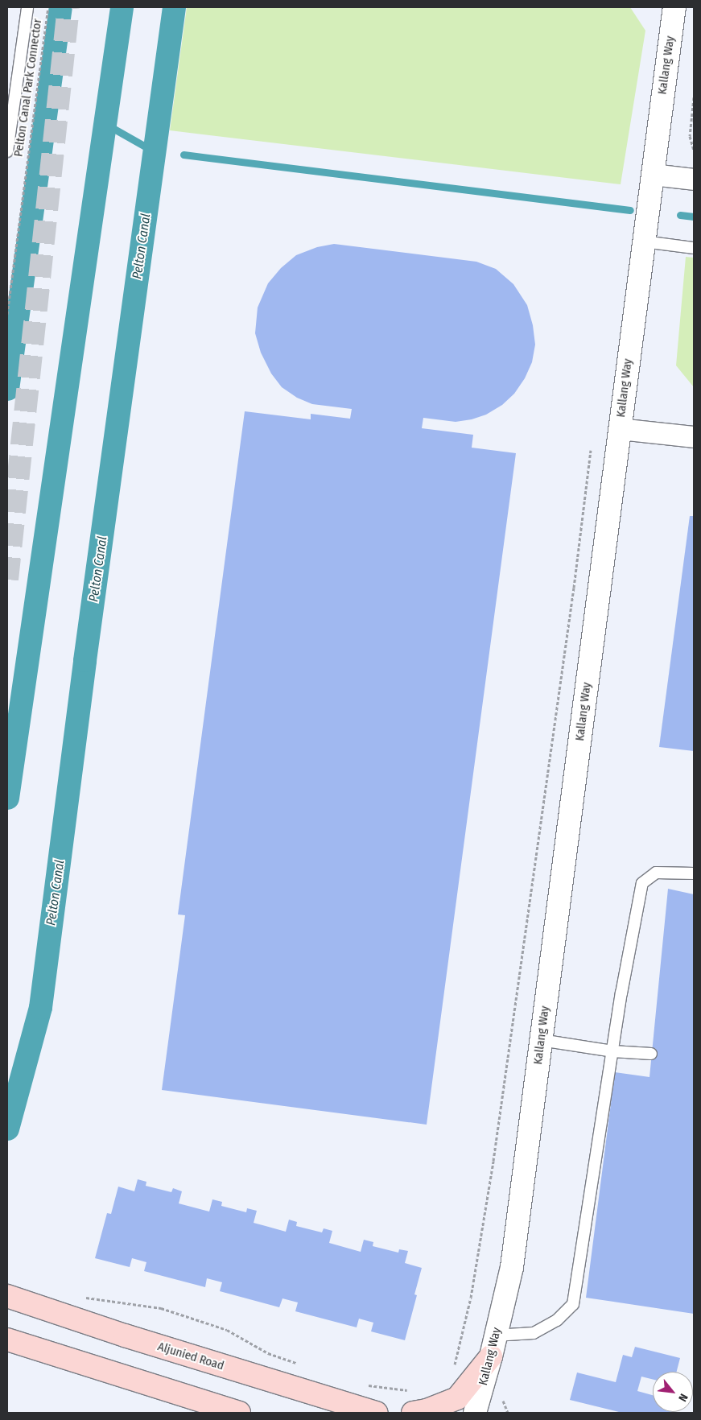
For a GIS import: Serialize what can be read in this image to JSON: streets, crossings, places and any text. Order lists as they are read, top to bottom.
{
  "streets": {
    "main road": ["Aljunied Road"],
    "street": ["Kallang Way"],
    "path": ["Pelton Canal Park Connector"]
  },
  "water": ["Pelton Canal"],
  "north": "bottom right"
}
